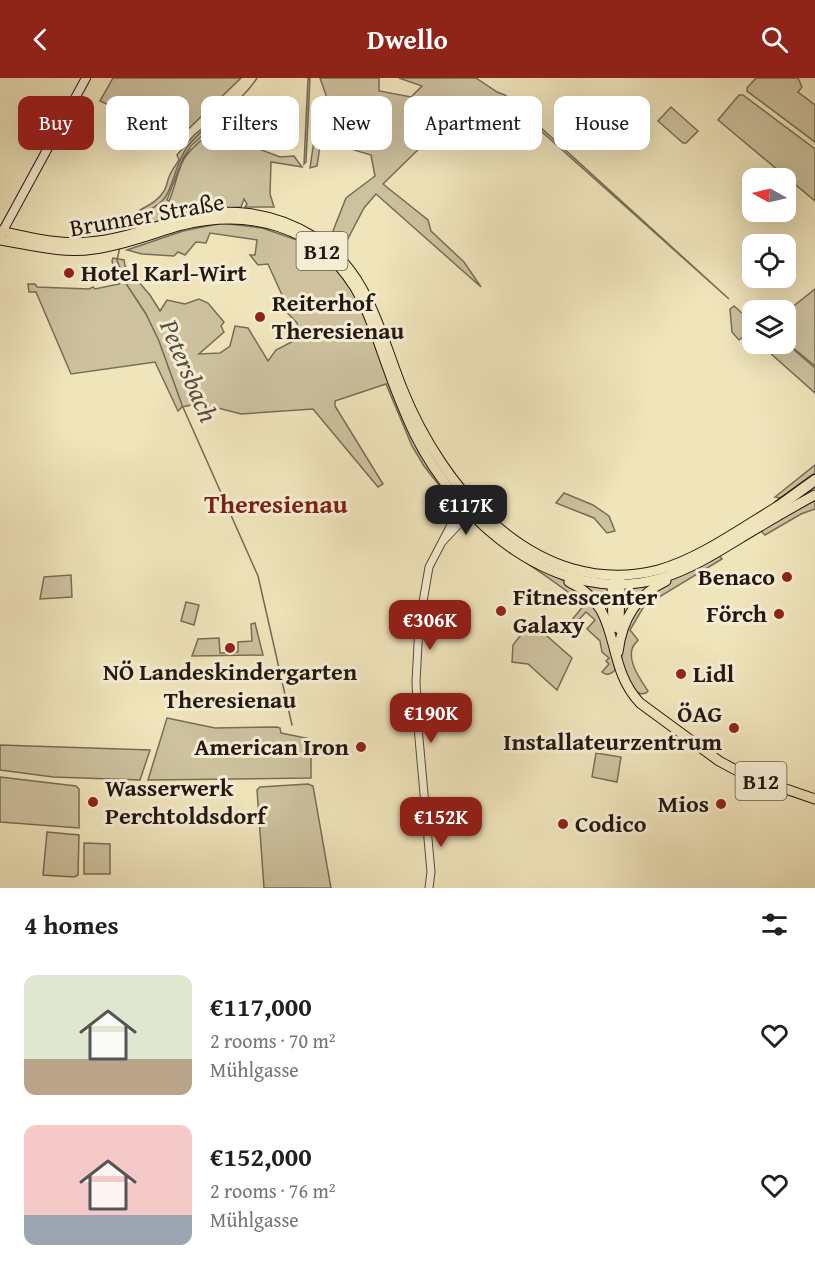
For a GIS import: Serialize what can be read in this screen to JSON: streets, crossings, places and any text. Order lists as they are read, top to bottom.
{
  "streets": {
    "main road": ["Brunner Straße", "B12"]
  },
  "districts": ["Theresienau"],
  "water": ["Petersbach"],
  "places": [
    "Hotel Karl-Wirt",
    "Reiterhof Theresienau",
    "Benaco",
    "Fitnesscenter Galaxy",
    "Förch",
    "NÖ Landeskindergarten Theresienau",
    "Lidl",
    "ÖAG Installateurzentrum",
    "American Iron",
    "Wasserwerk Perchtoldsdorf",
    "Mios",
    "Codico"
  ],
  "north": "left",
  "page": {
    "header": "Dwello",
    "chip": [
      "Buy",
      "Rent",
      "Filters",
      "New",
      "Apartment",
      "House"
    ],
    "price": [
      "€117K",
      "€306K",
      "€190K",
      "€152K"
    ],
    "heading": "4 homes",
    "list": [
      {
        "name": "€117,000",
        "note": "2 rooms · 70 m² · Mühlgasse"
      },
      {
        "name": "€152,000",
        "note": "2 rooms · 76 m² · Mühlgasse"
      }
    ]
  }
}
